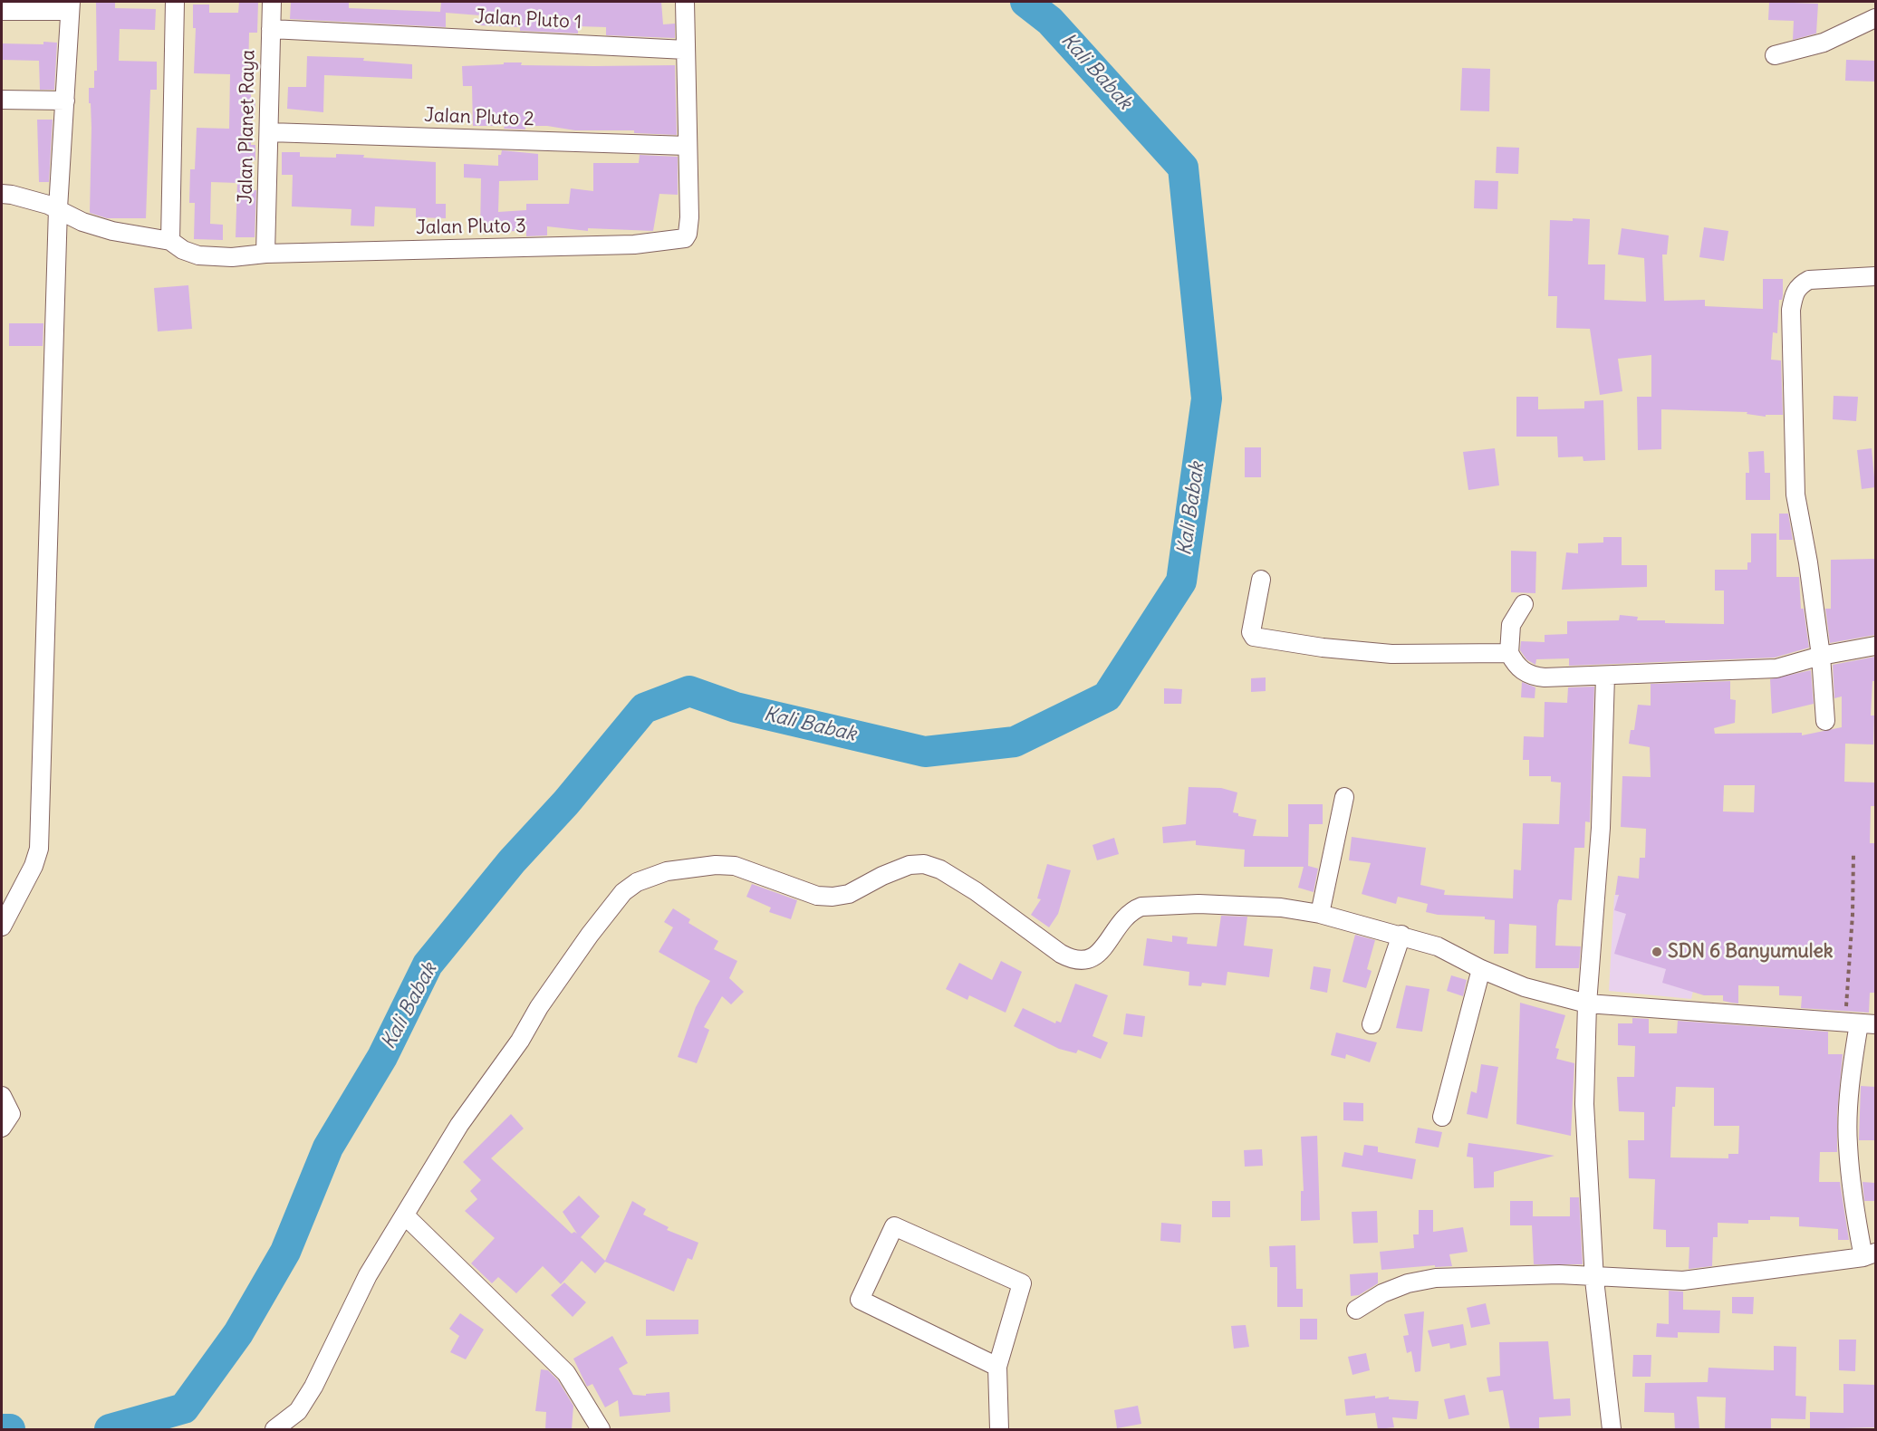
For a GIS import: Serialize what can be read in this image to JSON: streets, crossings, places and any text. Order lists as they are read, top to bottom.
{
  "streets": {
    "street": [
      "Jalan Pluto 1",
      "Jalan Pluto 2",
      "Jalan Planet Raya",
      "Jalan Pluto 3"
    ]
  },
  "crossings": [
    ["Jalan Pluto 1", "Jalan Planet Raya"],
    ["Jalan Pluto 2", "Jalan Planet Raya"],
    ["Jalan Pluto 2", "Jalan Pluto 3"],
    ["Jalan Planet Raya", "Jalan Pluto 3"]
  ],
  "water": ["Kali Babak"],
  "places": ["SDN 6 Banyumulek"]
}
